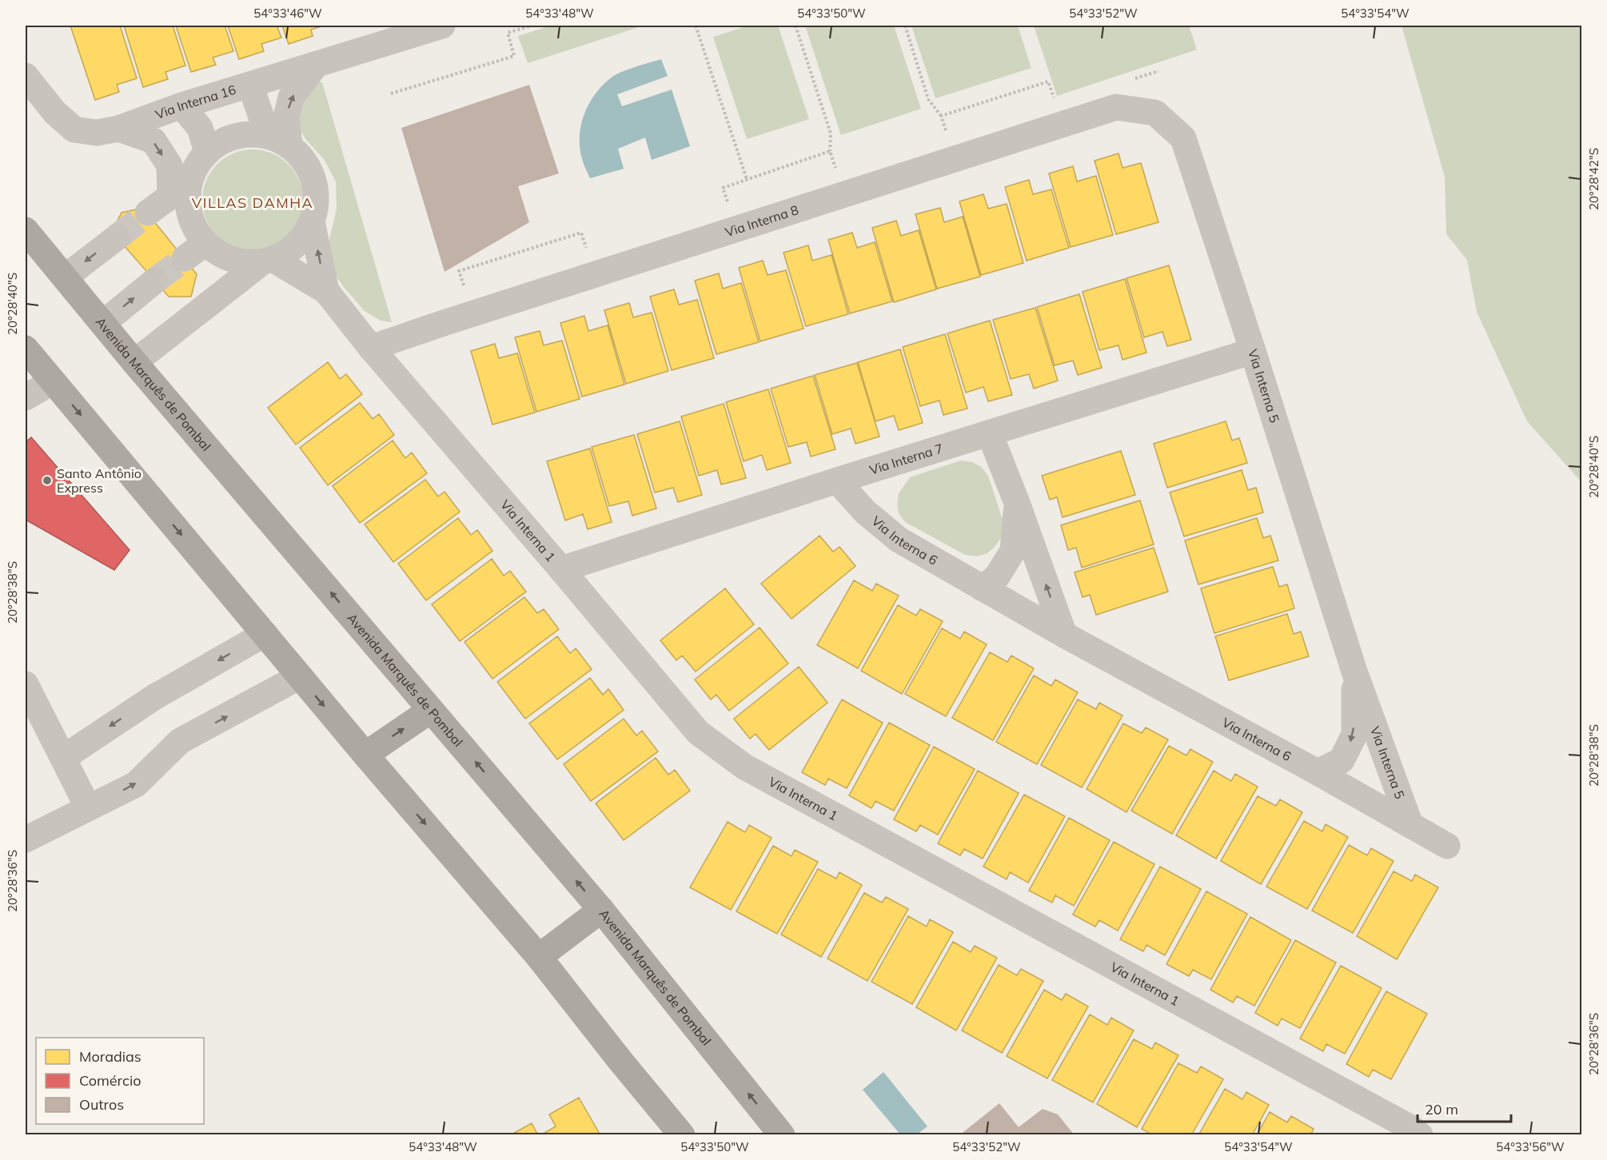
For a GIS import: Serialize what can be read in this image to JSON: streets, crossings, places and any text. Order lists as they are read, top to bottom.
{
  "streets": {
    "main road": ["Avenida Marquês de Pombal"],
    "street": [
      "Via Interna 16",
      "Via Interna 8",
      "Via Interna 5",
      "Via Interna 7",
      "Via Interna 1",
      "Via Interna 6"
    ]
  },
  "crossings": [
    ["Via Interna 8", "Via Interna 5"],
    ["Via Interna 8", "Via Interna 1"],
    ["Via Interna 5", "Via Interna 7"],
    ["Via Interna 5", "Via Interna 6"],
    ["Via Interna 7", "Via Interna 1"],
    ["Via Interna 7", "Via Interna 6"]
  ],
  "districts": ["VILLAS DAMHA"],
  "places": ["Santo Antônio Express"],
  "legend": ["Moradias", "Comércio", "Outros"],
  "scale_bar": "20 m",
  "coordinates": [
    "54°33'46\"W",
    "54°33'48\"W",
    "54°33'50\"W",
    "54°33'52\"W",
    "54°33'54\"W",
    "20°28'42\"S",
    "20°28'40\"S",
    "20°28'38\"S",
    "20°28'36\"S",
    "54°33'56\"W"
  ]
}
